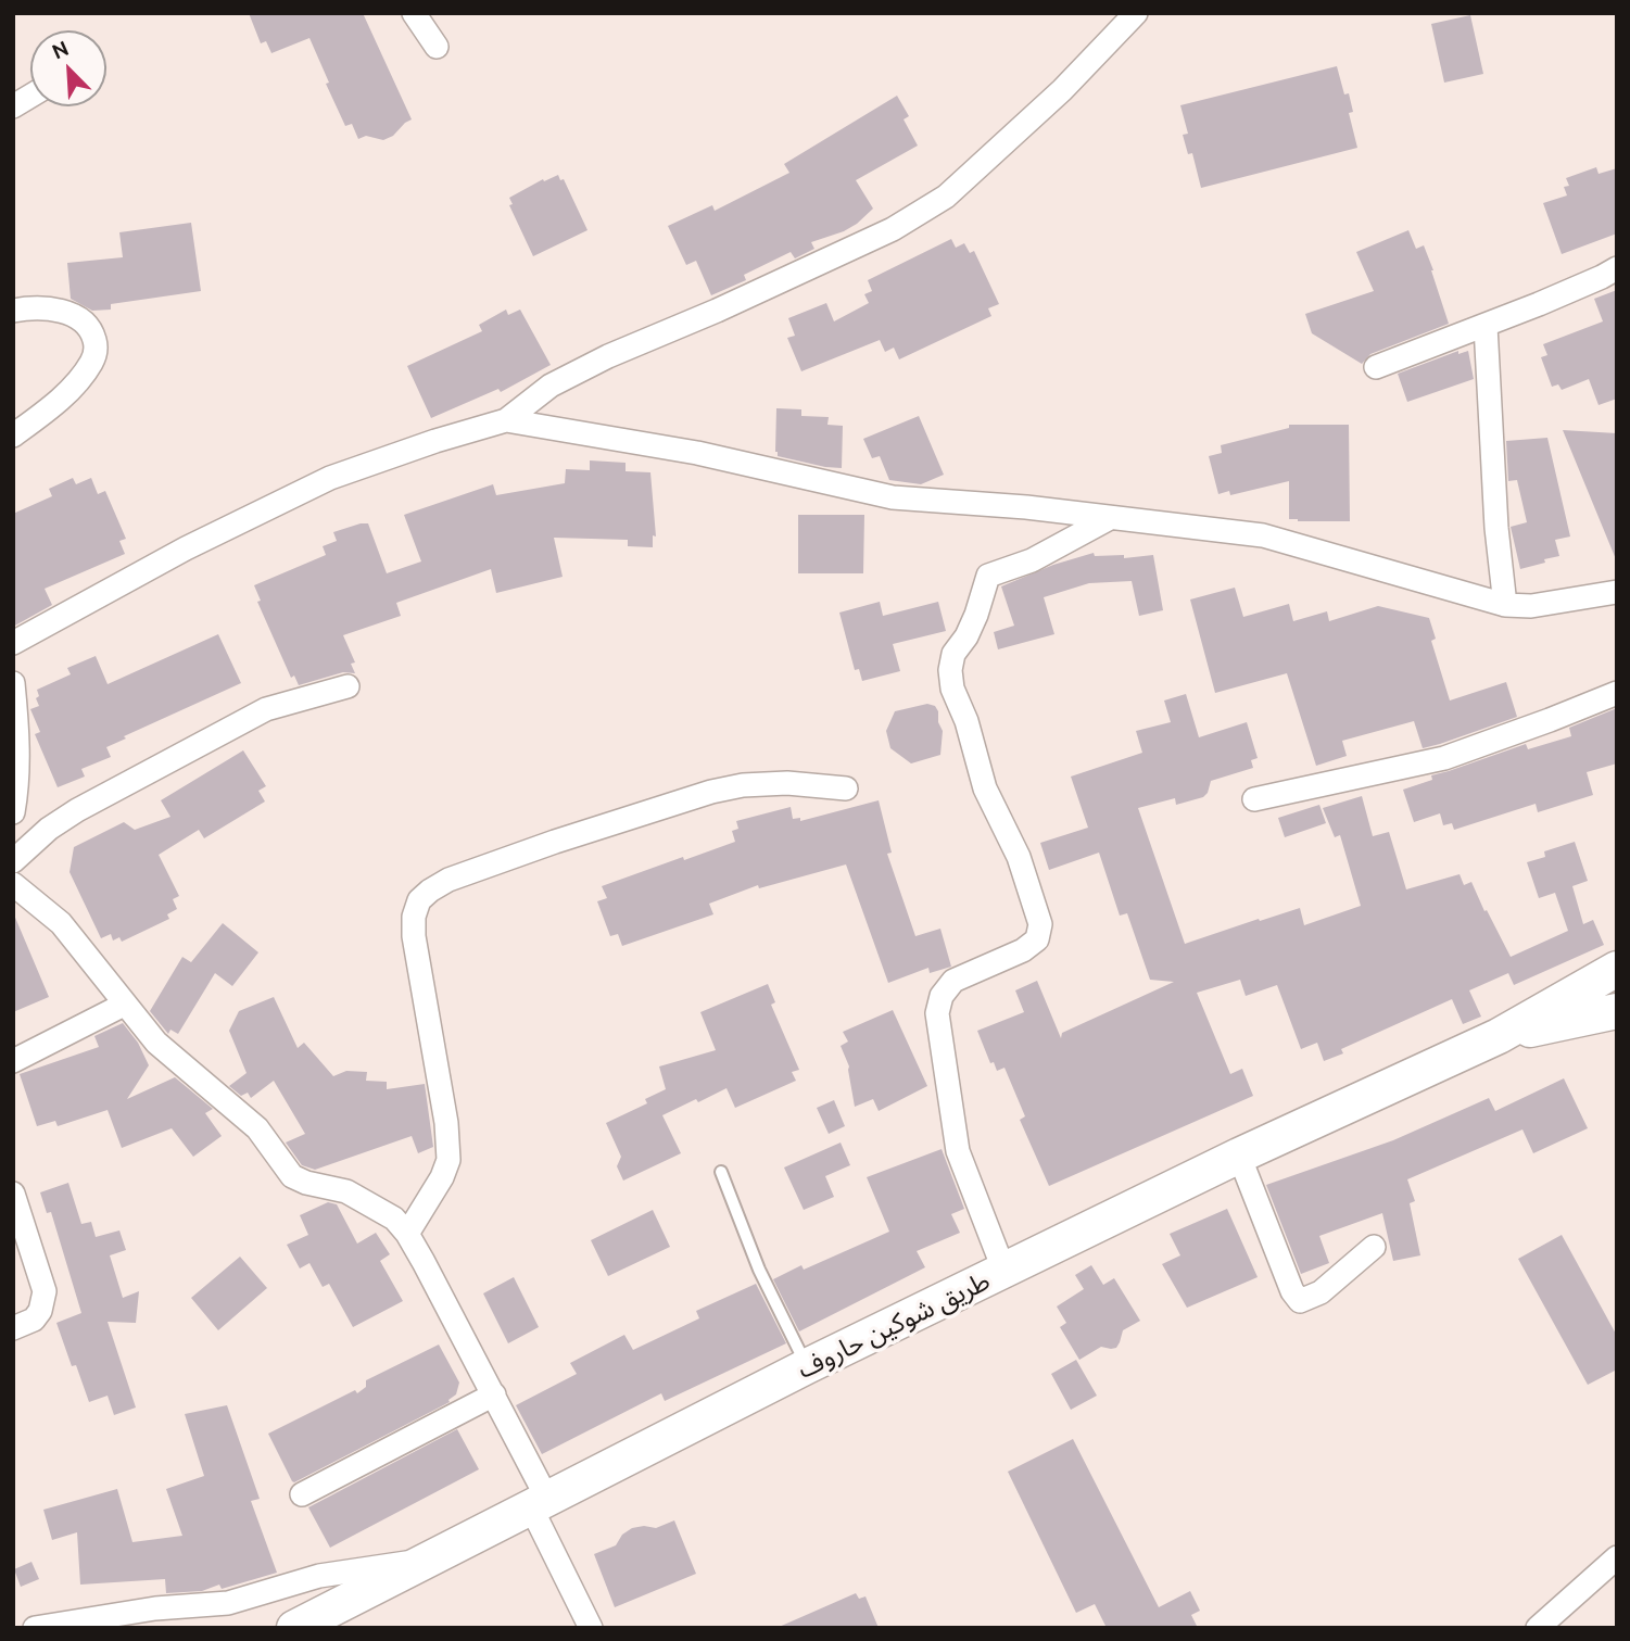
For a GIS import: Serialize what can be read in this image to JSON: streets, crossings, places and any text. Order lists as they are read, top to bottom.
{
  "streets": {
    "main road": ["طريق شوكين حاروف"]
  },
  "north": "top left"
}
